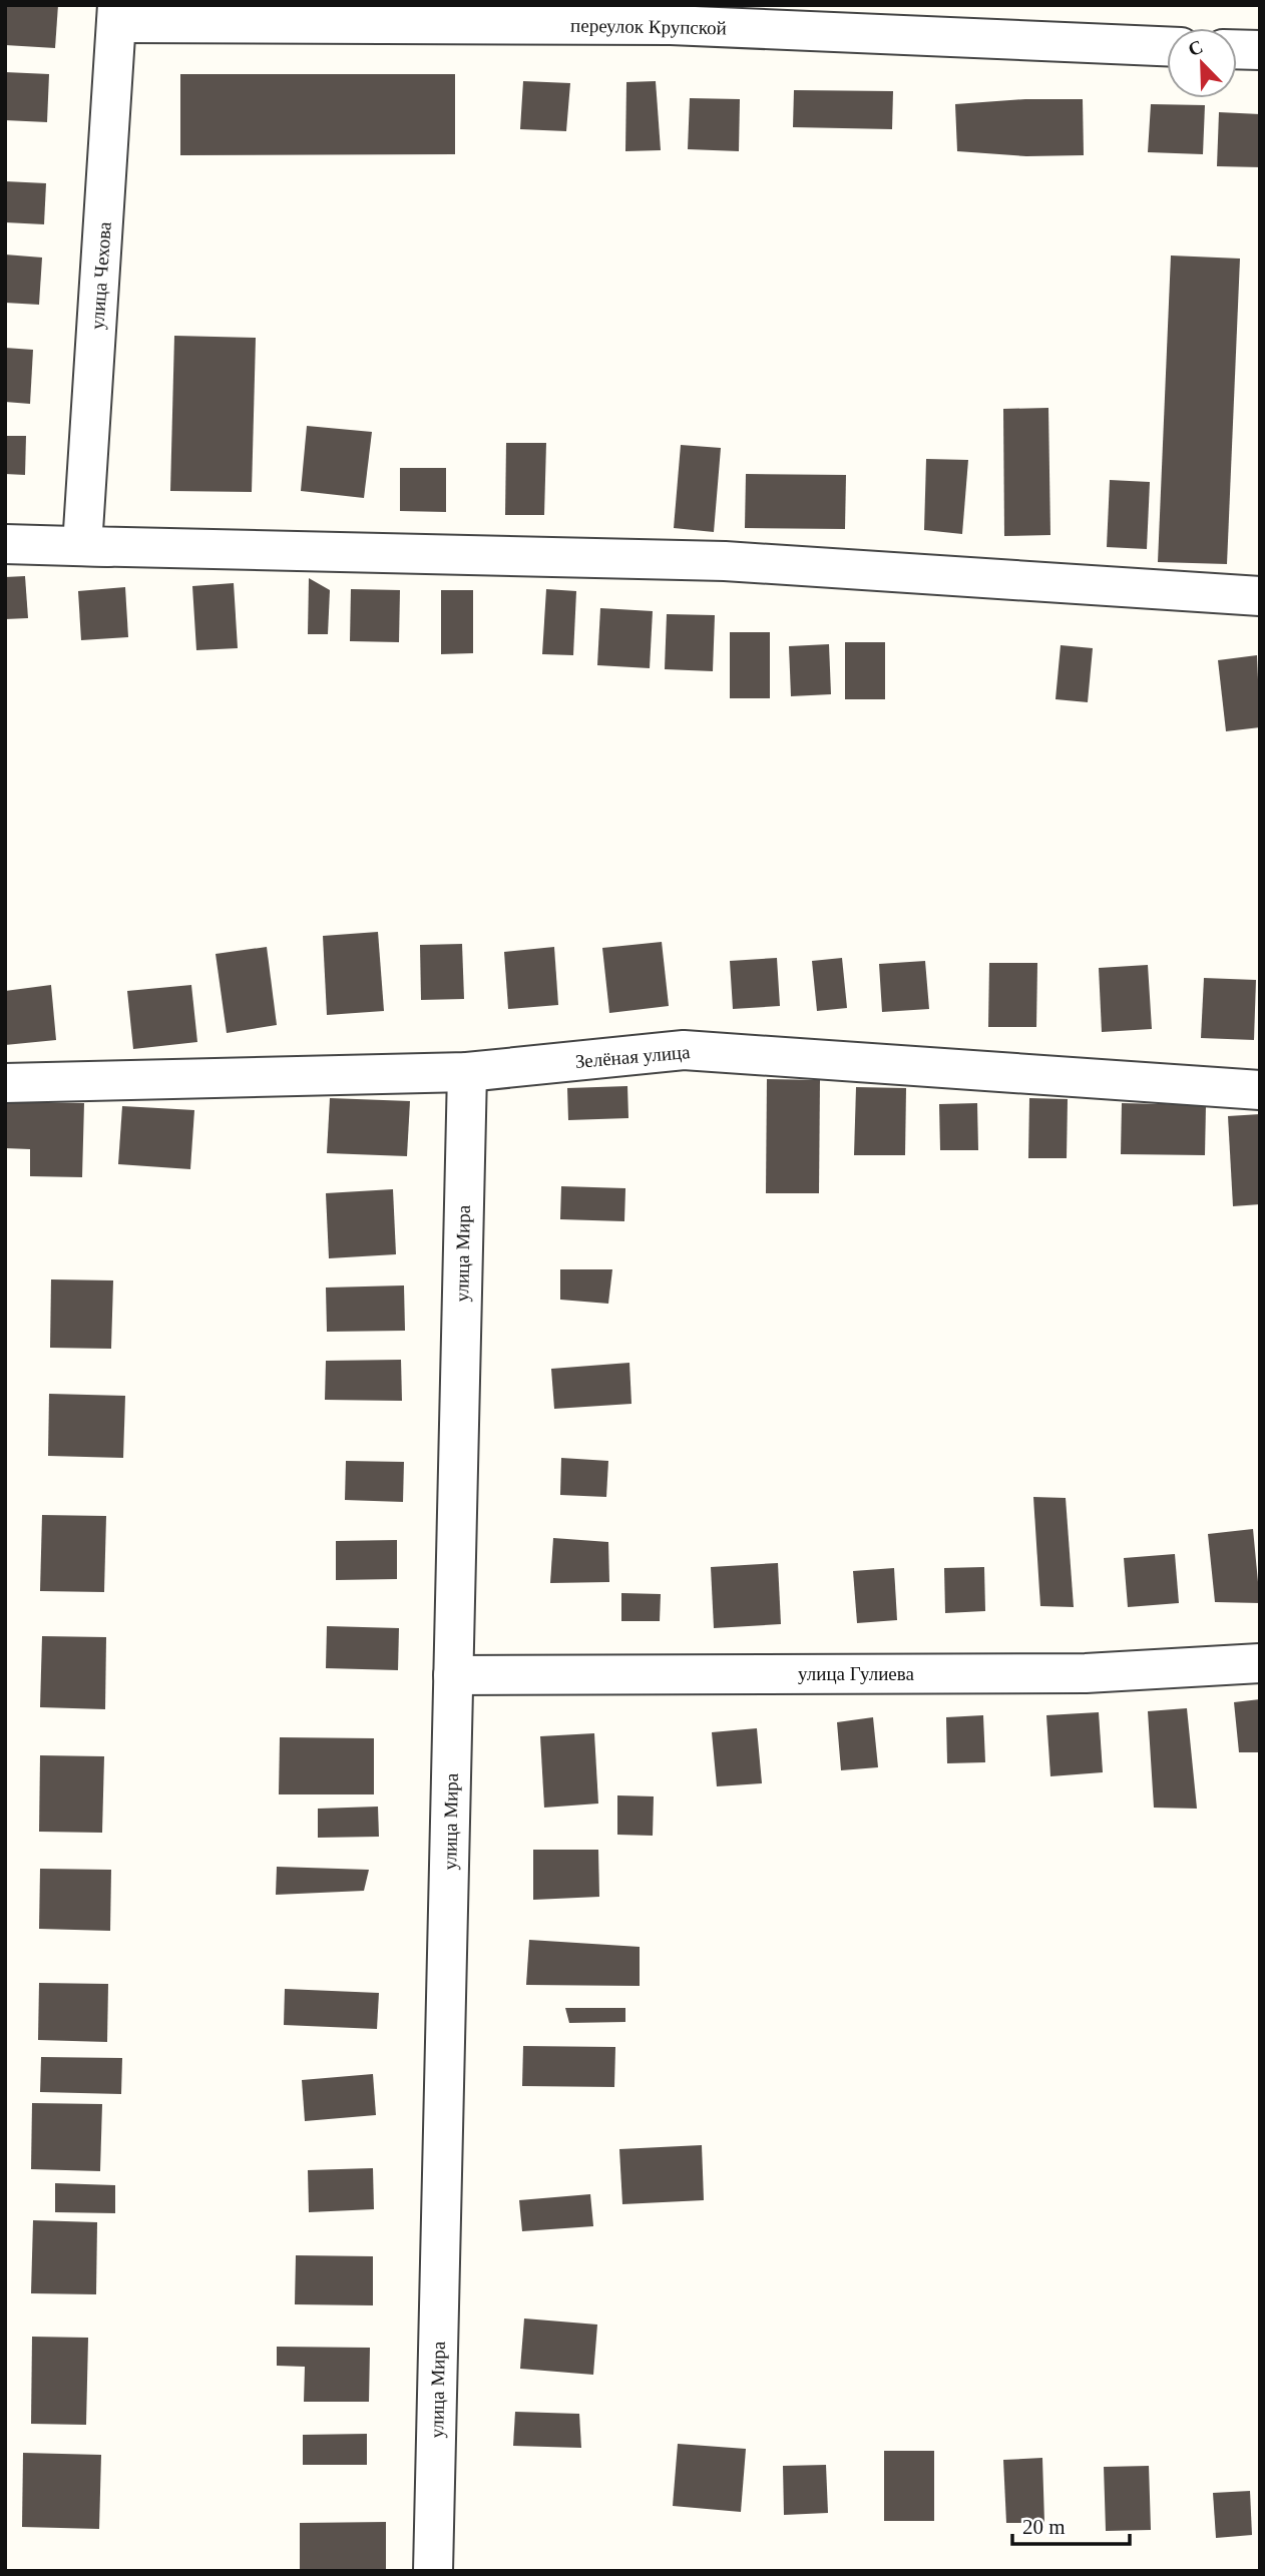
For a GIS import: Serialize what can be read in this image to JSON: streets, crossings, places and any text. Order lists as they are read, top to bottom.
{
  "streets": {
    "street": [
      "переулок Крупской",
      "улица Чехова",
      "Зелёная улица",
      "улица Мира",
      "улица Гулиева"
    ]
  },
  "crossings": [
    ["переулок Крупской", "улица Чехова"],
    ["Зелёная улица", "улица Мира"],
    ["улица Мира", "улица Гулиева"]
  ],
  "scale_bar": "20 m",
  "north": "top left"
}
